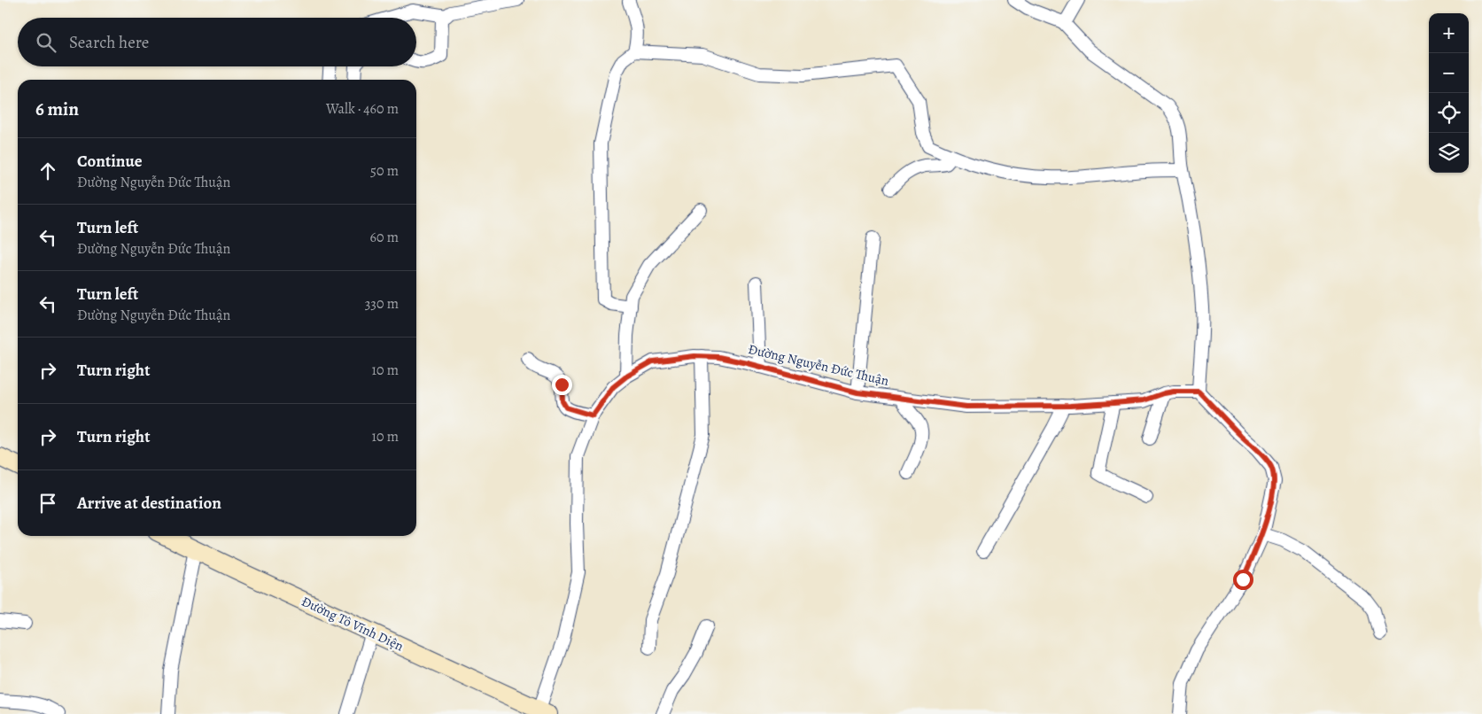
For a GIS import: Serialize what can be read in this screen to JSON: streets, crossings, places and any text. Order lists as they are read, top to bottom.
{
  "streets": {
    "main road": ["Đường Tô Vĩnh Diện"],
    "street": ["Đường Nguyễn Đức Thuận"]
  },
  "crossings": [
    ["Đường Nguyễn Đức Thuận", "Đường Tô Vĩnh Diện"]
  ],
  "page": {
    "map_buttons": ["+", "−"],
    "search": "Search here",
    "heading": ["6 min", "Walk · 460 m"],
    "list": [
      ["Continue", "Đường Nguyễn Đức Thuận", "50 m"],
      ["Turn left", "Đường Nguyễn Đức Thuận", "60 m"],
      ["Turn left", "Đường Nguyễn Đức Thuận", "330 m"],
      ["Turn right", "10 m"],
      ["Turn right", "10 m"],
      "Arrive at destination"
    ]
  }
}
